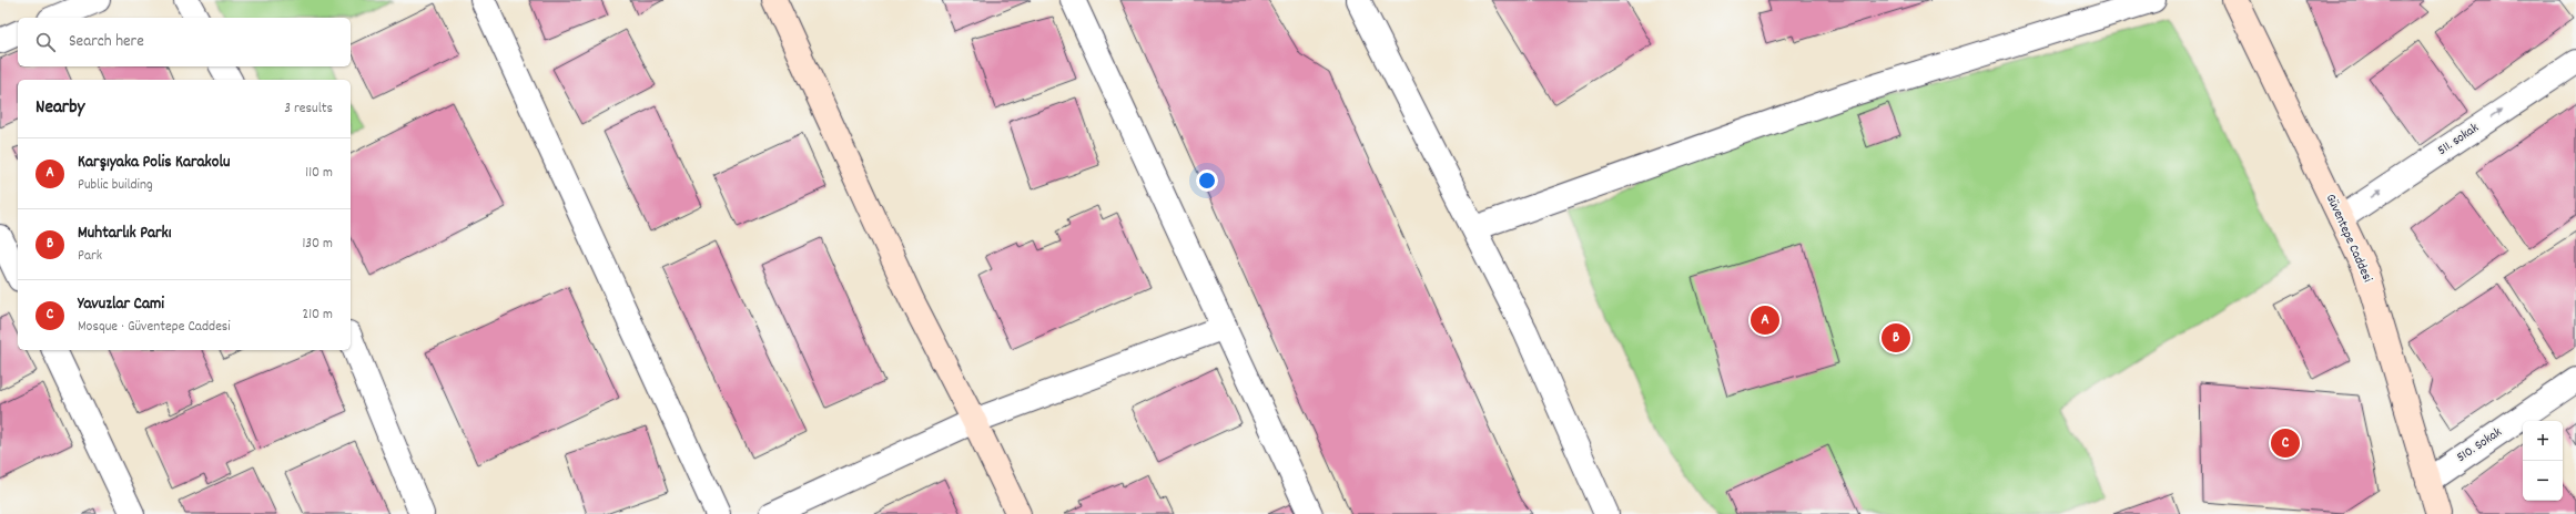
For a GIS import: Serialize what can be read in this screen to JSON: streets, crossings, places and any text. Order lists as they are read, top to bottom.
{
  "streets": {
    "street": ["511. sokak", "Güventepe Caddesi", "510. Sokak"]
  },
  "crossings": [
    ["511. sokak", "Güventepe Caddesi"],
    ["Güventepe Caddesi", "510. Sokak"]
  ],
  "one_way": ["511. sokak"],
  "page": {
    "search": "Search here",
    "heading": ["Nearby", "3 results"],
    "list": [
      {
        "mark": "A",
        "name": "Karşıyaka Polis Karakolu",
        "note": "Public building",
        "value": "110 m"
      },
      {
        "mark": "B",
        "name": "Muhtarlık Parkı",
        "note": "Park",
        "value": "130 m"
      },
      {
        "mark": "C",
        "name": "Yavuzlar Cami",
        "note": "Mosque · Güventepe Caddesi",
        "value": "210 m"
      }
    ],
    "pins": ["A", "B", "C"],
    "map_buttons": ["+", "−"]
  }
}
